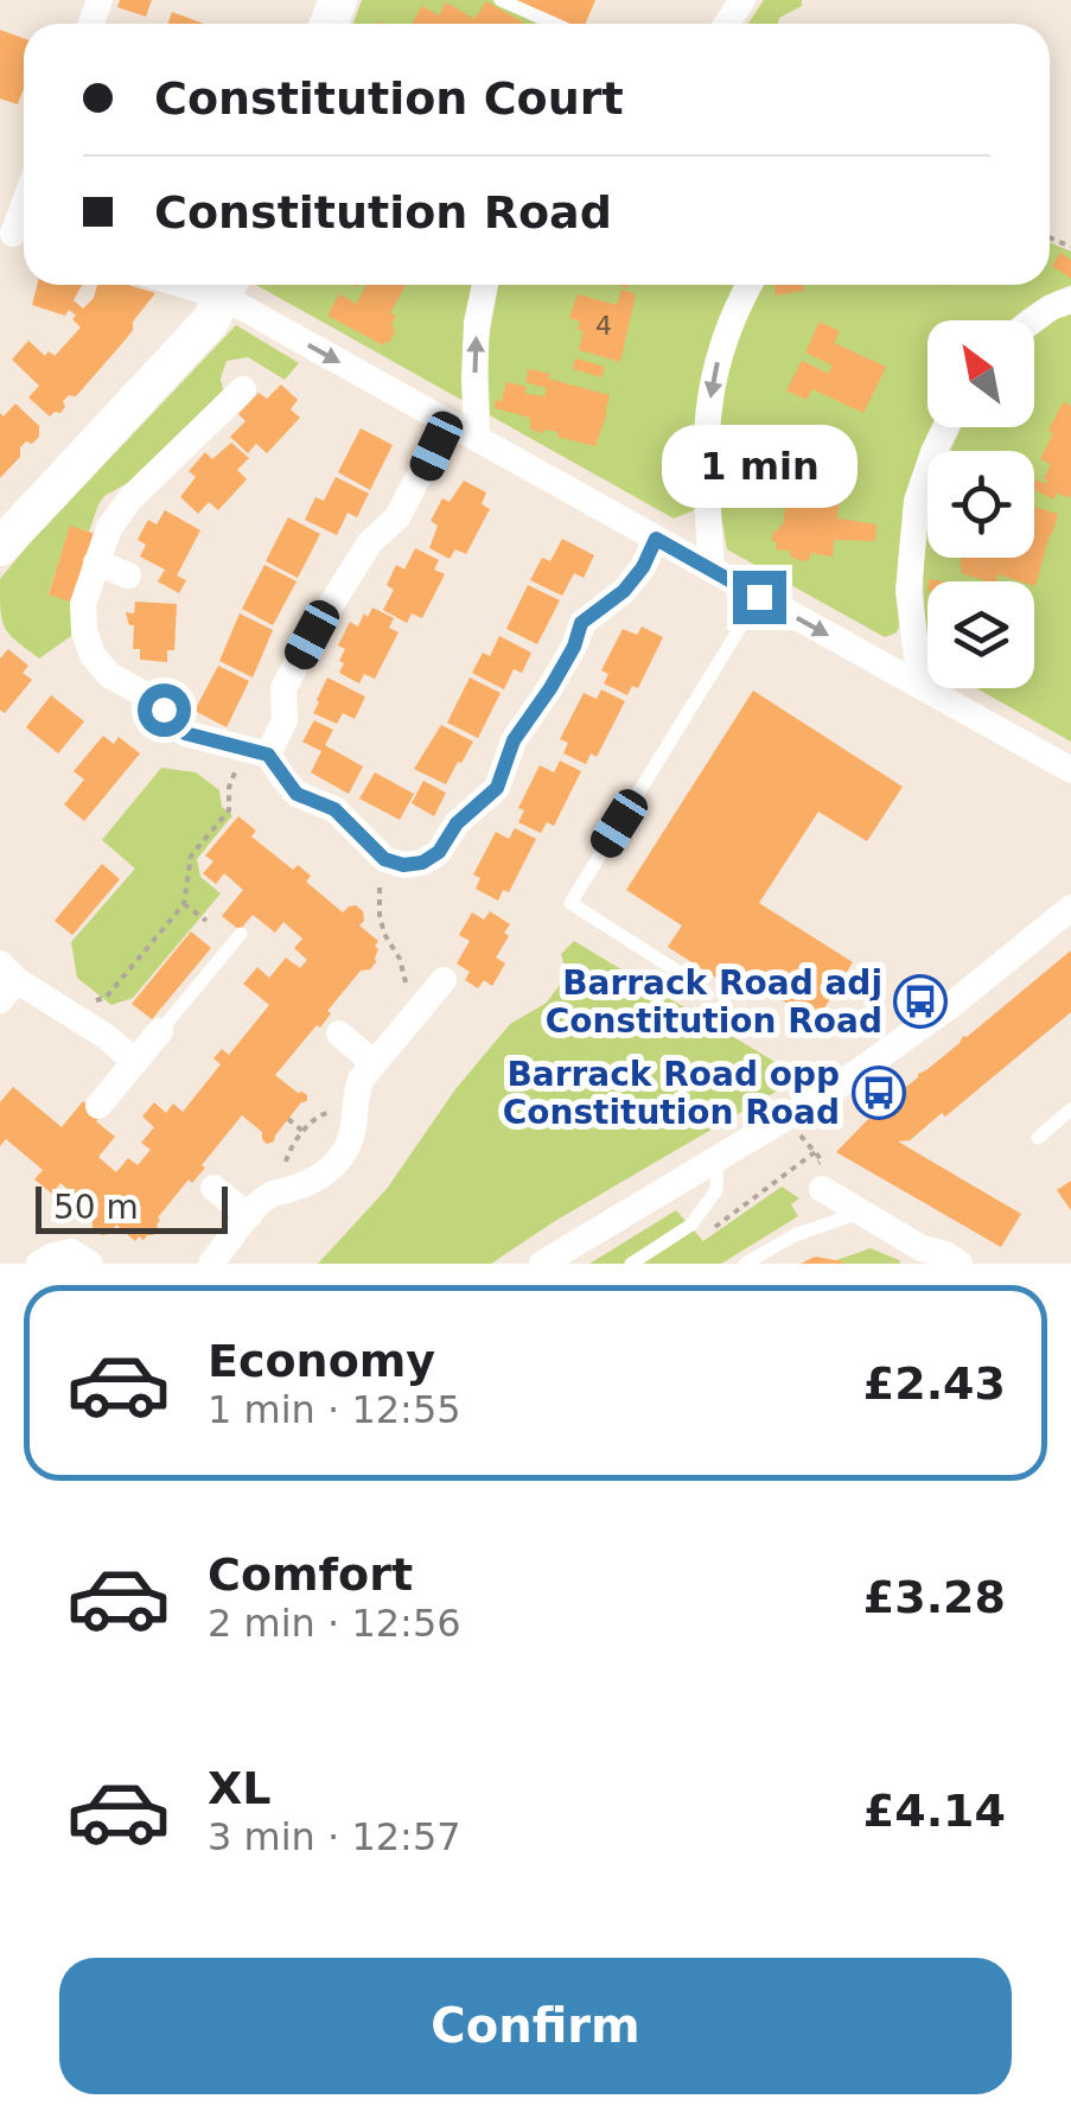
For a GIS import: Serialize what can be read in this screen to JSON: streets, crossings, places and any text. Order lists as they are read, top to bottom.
{
  "places": {
    "bus stop": ["Barrack Road adj Constitution Road", "Barrack Road opp Constitution Road"]
  },
  "house_numbers": ["4"],
  "scale_bar": "50 m",
  "north": "top left",
  "page": {
    "banner": ["Constitution Court", "Constitution Road"],
    "bubble": "1 min",
    "scale": "50 m",
    "list": [
      {
        "name": "Economy",
        "note": "1 min · 12:55",
        "value": "£2.43"
      },
      {
        "name": "Comfort",
        "note": "2 min · 12:56",
        "value": "£3.28"
      },
      {
        "name": "XL",
        "note": "3 min · 12:57",
        "value": "£4.14"
      }
    ],
    "buttons": "Confirm"
  }
}
